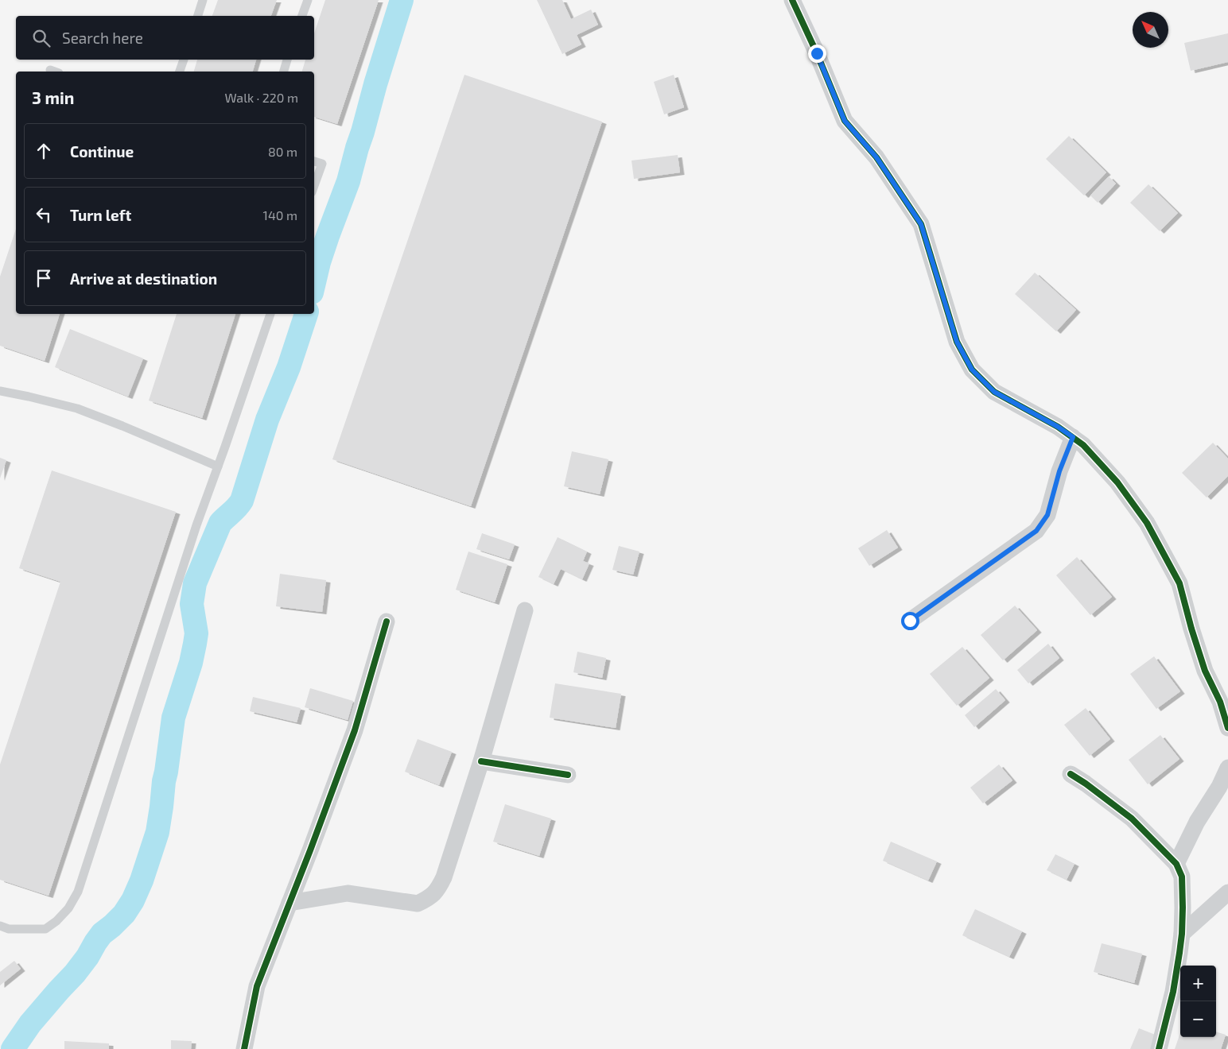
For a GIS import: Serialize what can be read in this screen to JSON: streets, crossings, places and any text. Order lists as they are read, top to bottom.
{
  "north": "top left",
  "page": {
    "search": "Search here",
    "heading": ["3 min", "Walk · 220 m"],
    "list": [
      ["Continue", "80 m"],
      ["Turn left", "140 m"],
      "Arrive at destination"
    ],
    "map_buttons": ["+", "−"]
  }
}
